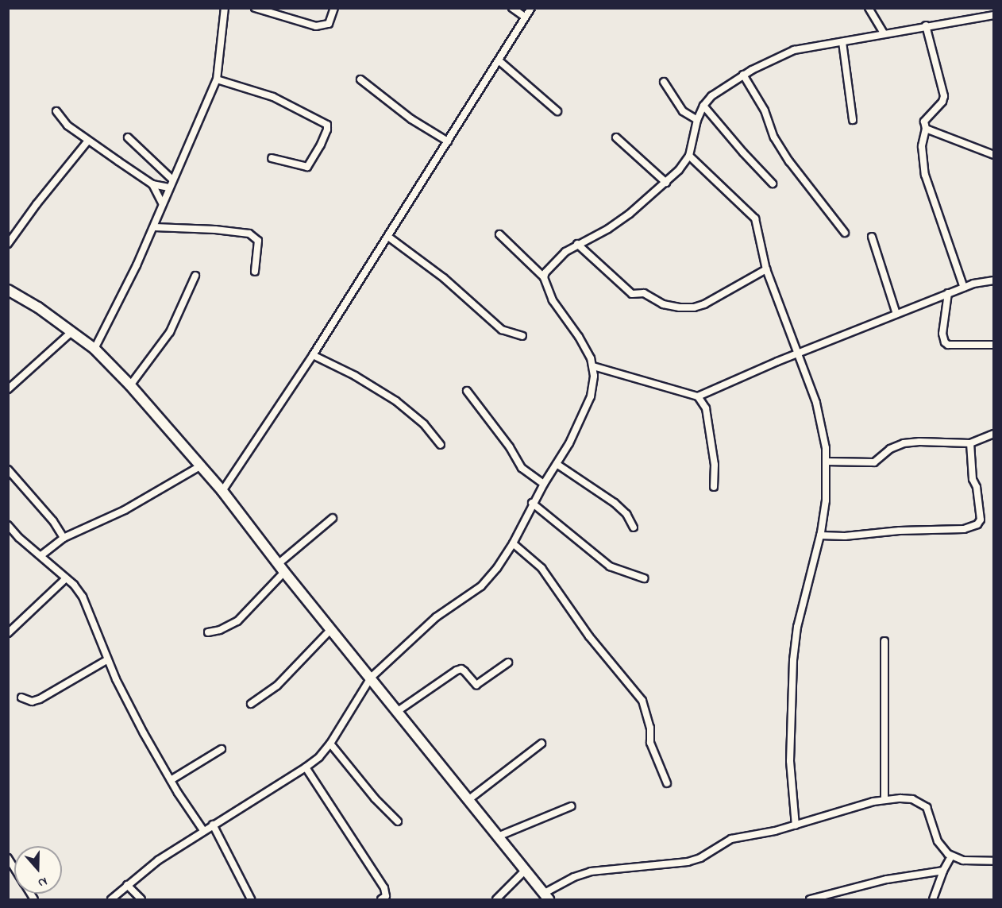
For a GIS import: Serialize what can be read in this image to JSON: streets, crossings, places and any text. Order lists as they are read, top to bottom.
{
  "north": "bottom"
}
